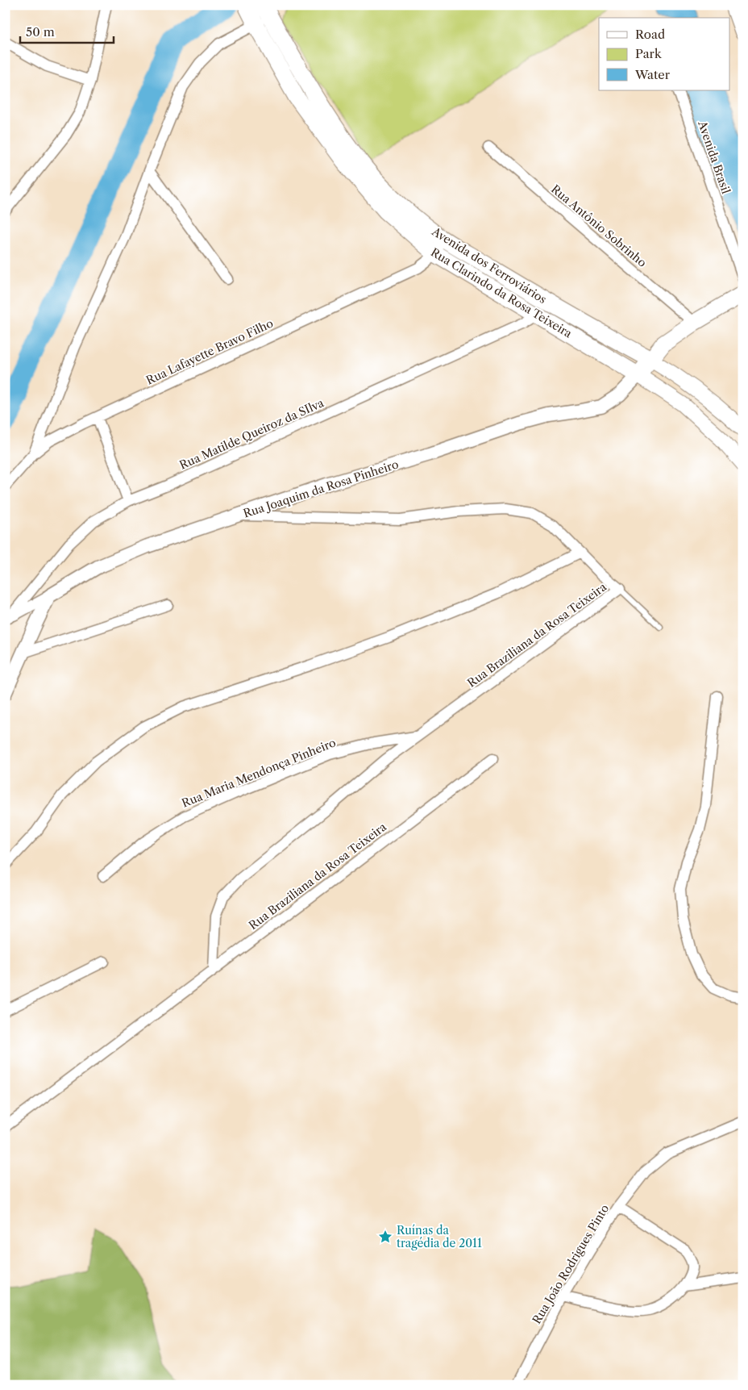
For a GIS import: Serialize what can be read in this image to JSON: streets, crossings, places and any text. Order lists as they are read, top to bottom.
{
  "streets": {
    "main road": ["Avenida dos Ferroviários", "Rua Clarindo da Rosa Teixeira"],
    "street": [
      "Avenida Brasil",
      "Rua Antônio Sobrinho",
      "Rua Lafayette Bravo Filho",
      "Rua Matilde Queiroz da SIlva",
      "Rua Joaquim da Rosa Pinheiro",
      "Rua Braziliana da Rosa Teixeira",
      "Rua Maria Mendonça Pinheiro",
      "Rua João Rodrigues Pinto"
    ]
  },
  "crossings": [
    ["Avenida dos Ferroviários", "Rua Lafayette Bravo Filho"],
    ["Avenida dos Ferroviários", "Rua Matilde Queiroz da SIlva"],
    ["Rua Clarindo da Rosa Teixeira", "Rua Lafayette Bravo Filho"],
    ["Rua Clarindo da Rosa Teixeira", "Rua Matilde Queiroz da SIlva"],
    ["Rua Clarindo da Rosa Teixeira", "Rua Joaquim da Rosa Pinheiro"],
    ["Rua Matilde Queiroz da SIlva", "Rua Joaquim da Rosa Pinheiro"],
    ["Rua Joaquim da Rosa Pinheiro", "Rua Braziliana da Rosa Teixeira"],
    ["Rua Braziliana da Rosa Teixeira", "Rua Maria Mendonça Pinheiro"]
  ],
  "places": {
    "place": ["Ruínas da tragédia de 2011"]
  },
  "legend": ["Road", "Park", "Water"],
  "scale_bar": "50 m"
}
